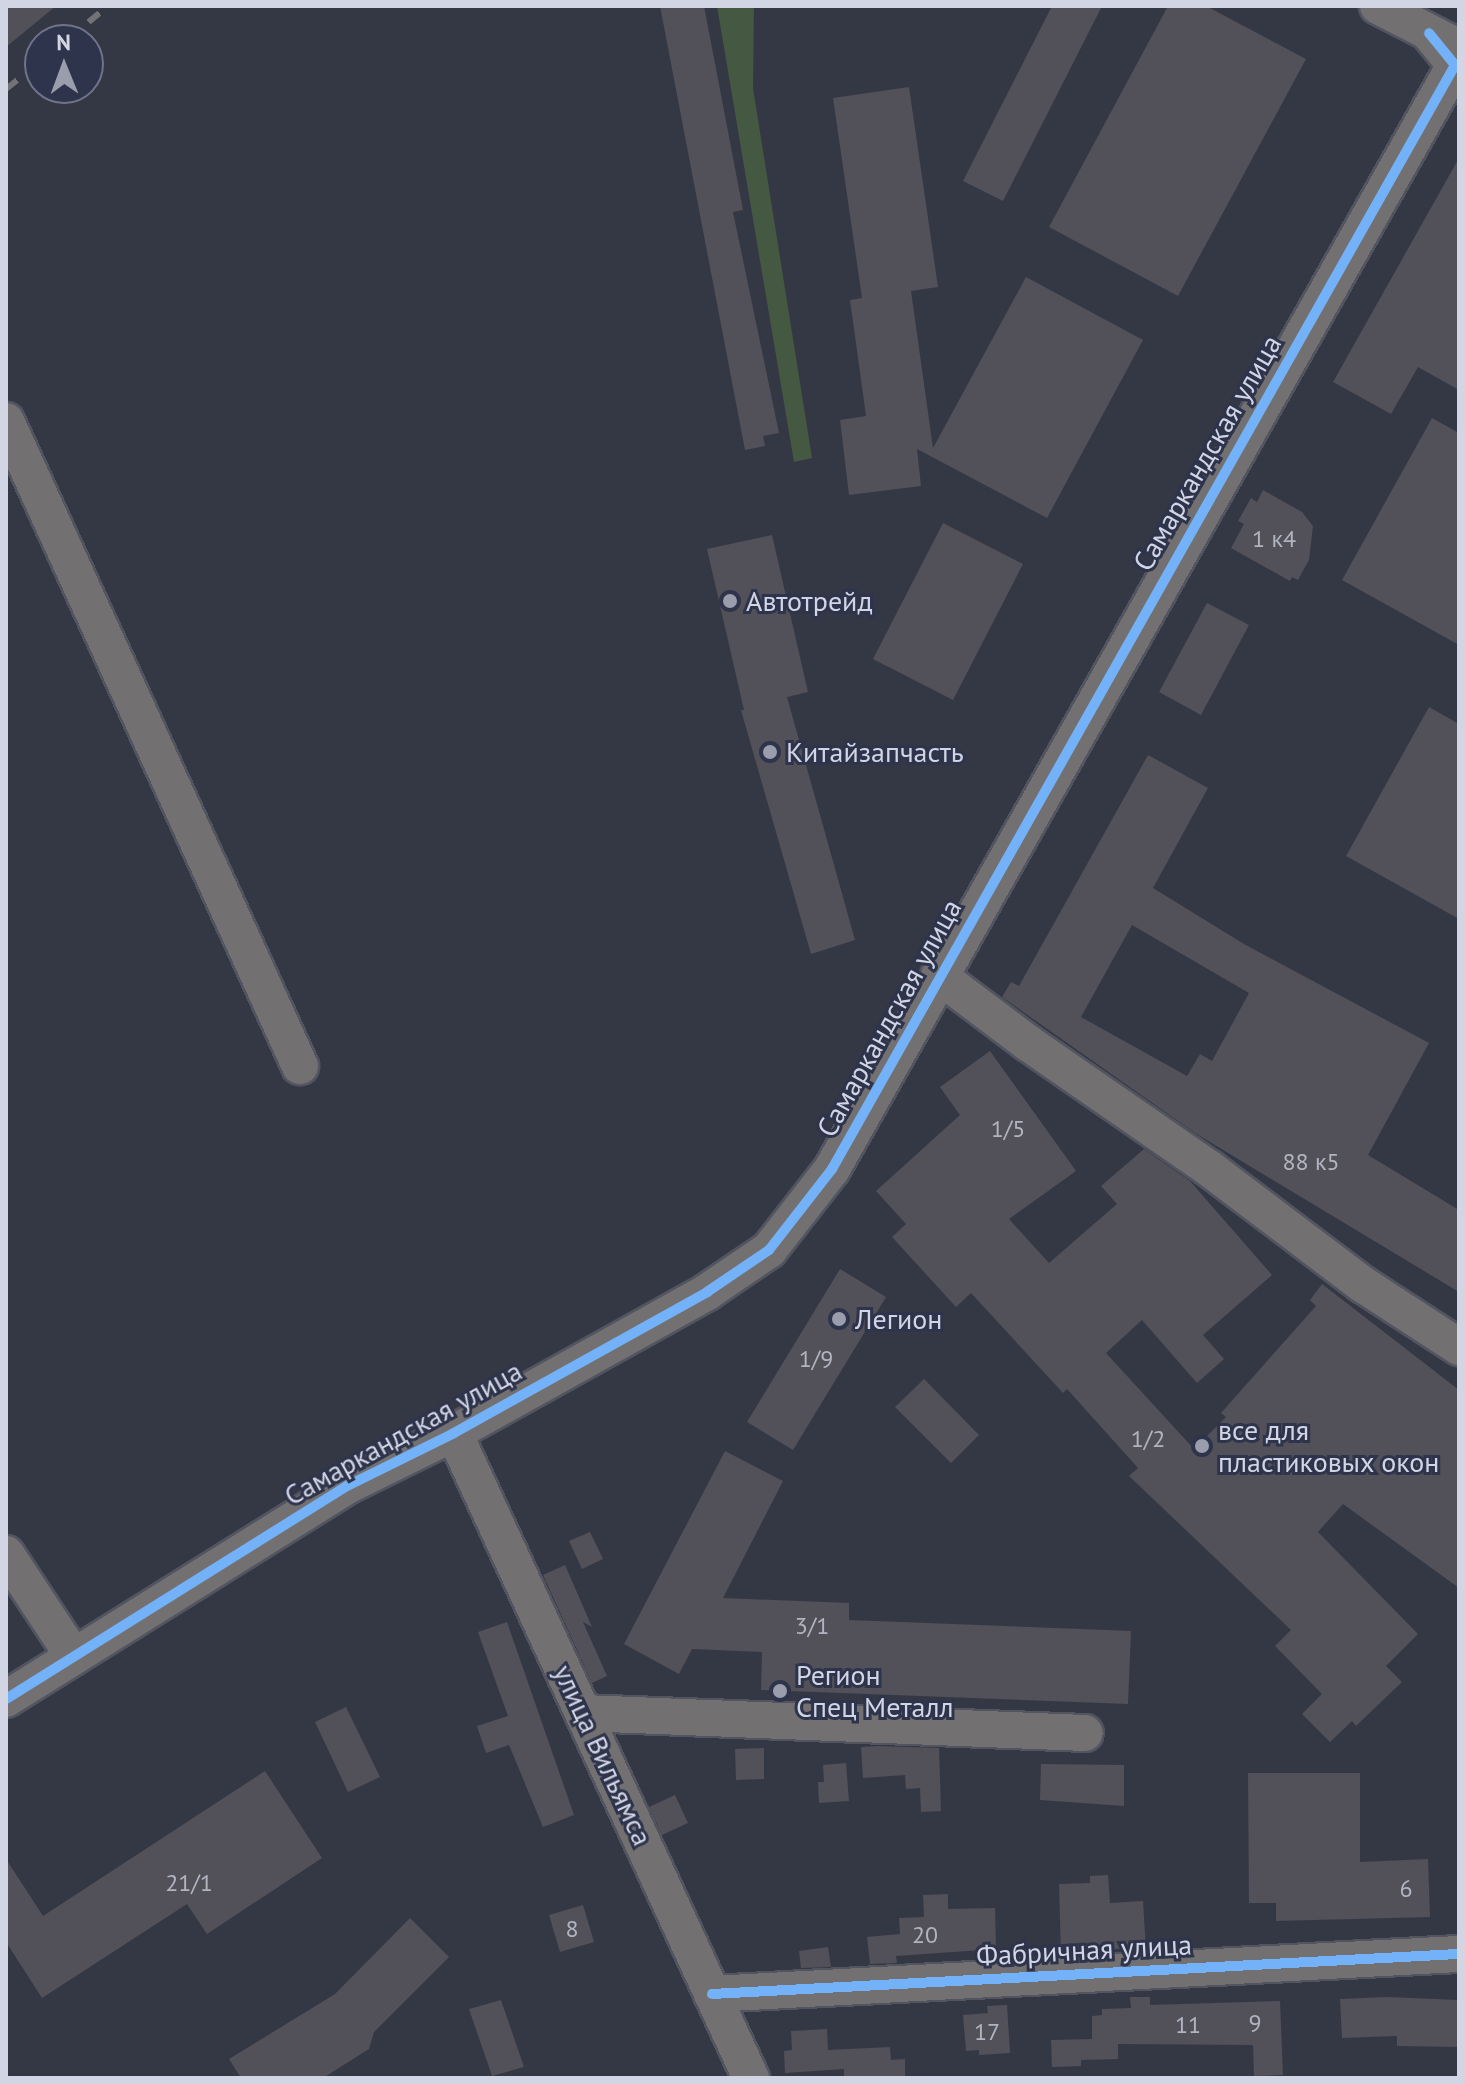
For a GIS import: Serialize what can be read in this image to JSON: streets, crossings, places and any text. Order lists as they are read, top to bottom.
{
  "streets": {
    "street": ["Самаркандская улица", "улица Вильямса", "Фабричная улица"]
  },
  "crossings": [
    ["Самаркандская улица", "улица Вильямса"],
    ["улица Вильямса", "Фабричная улица"]
  ],
  "places": [
    "Автотрейд",
    "Китайзапчасть",
    "Легион",
    "все для пластиковых окон",
    "Регион Спец Металл"
  ],
  "house_numbers": [
    "1 к4",
    "1/5",
    "88 к5",
    "1/9",
    "1/2",
    "3/1",
    "21/1",
    "6",
    "8",
    "20",
    "9",
    "11",
    "17"
  ],
  "north": "top"
}
